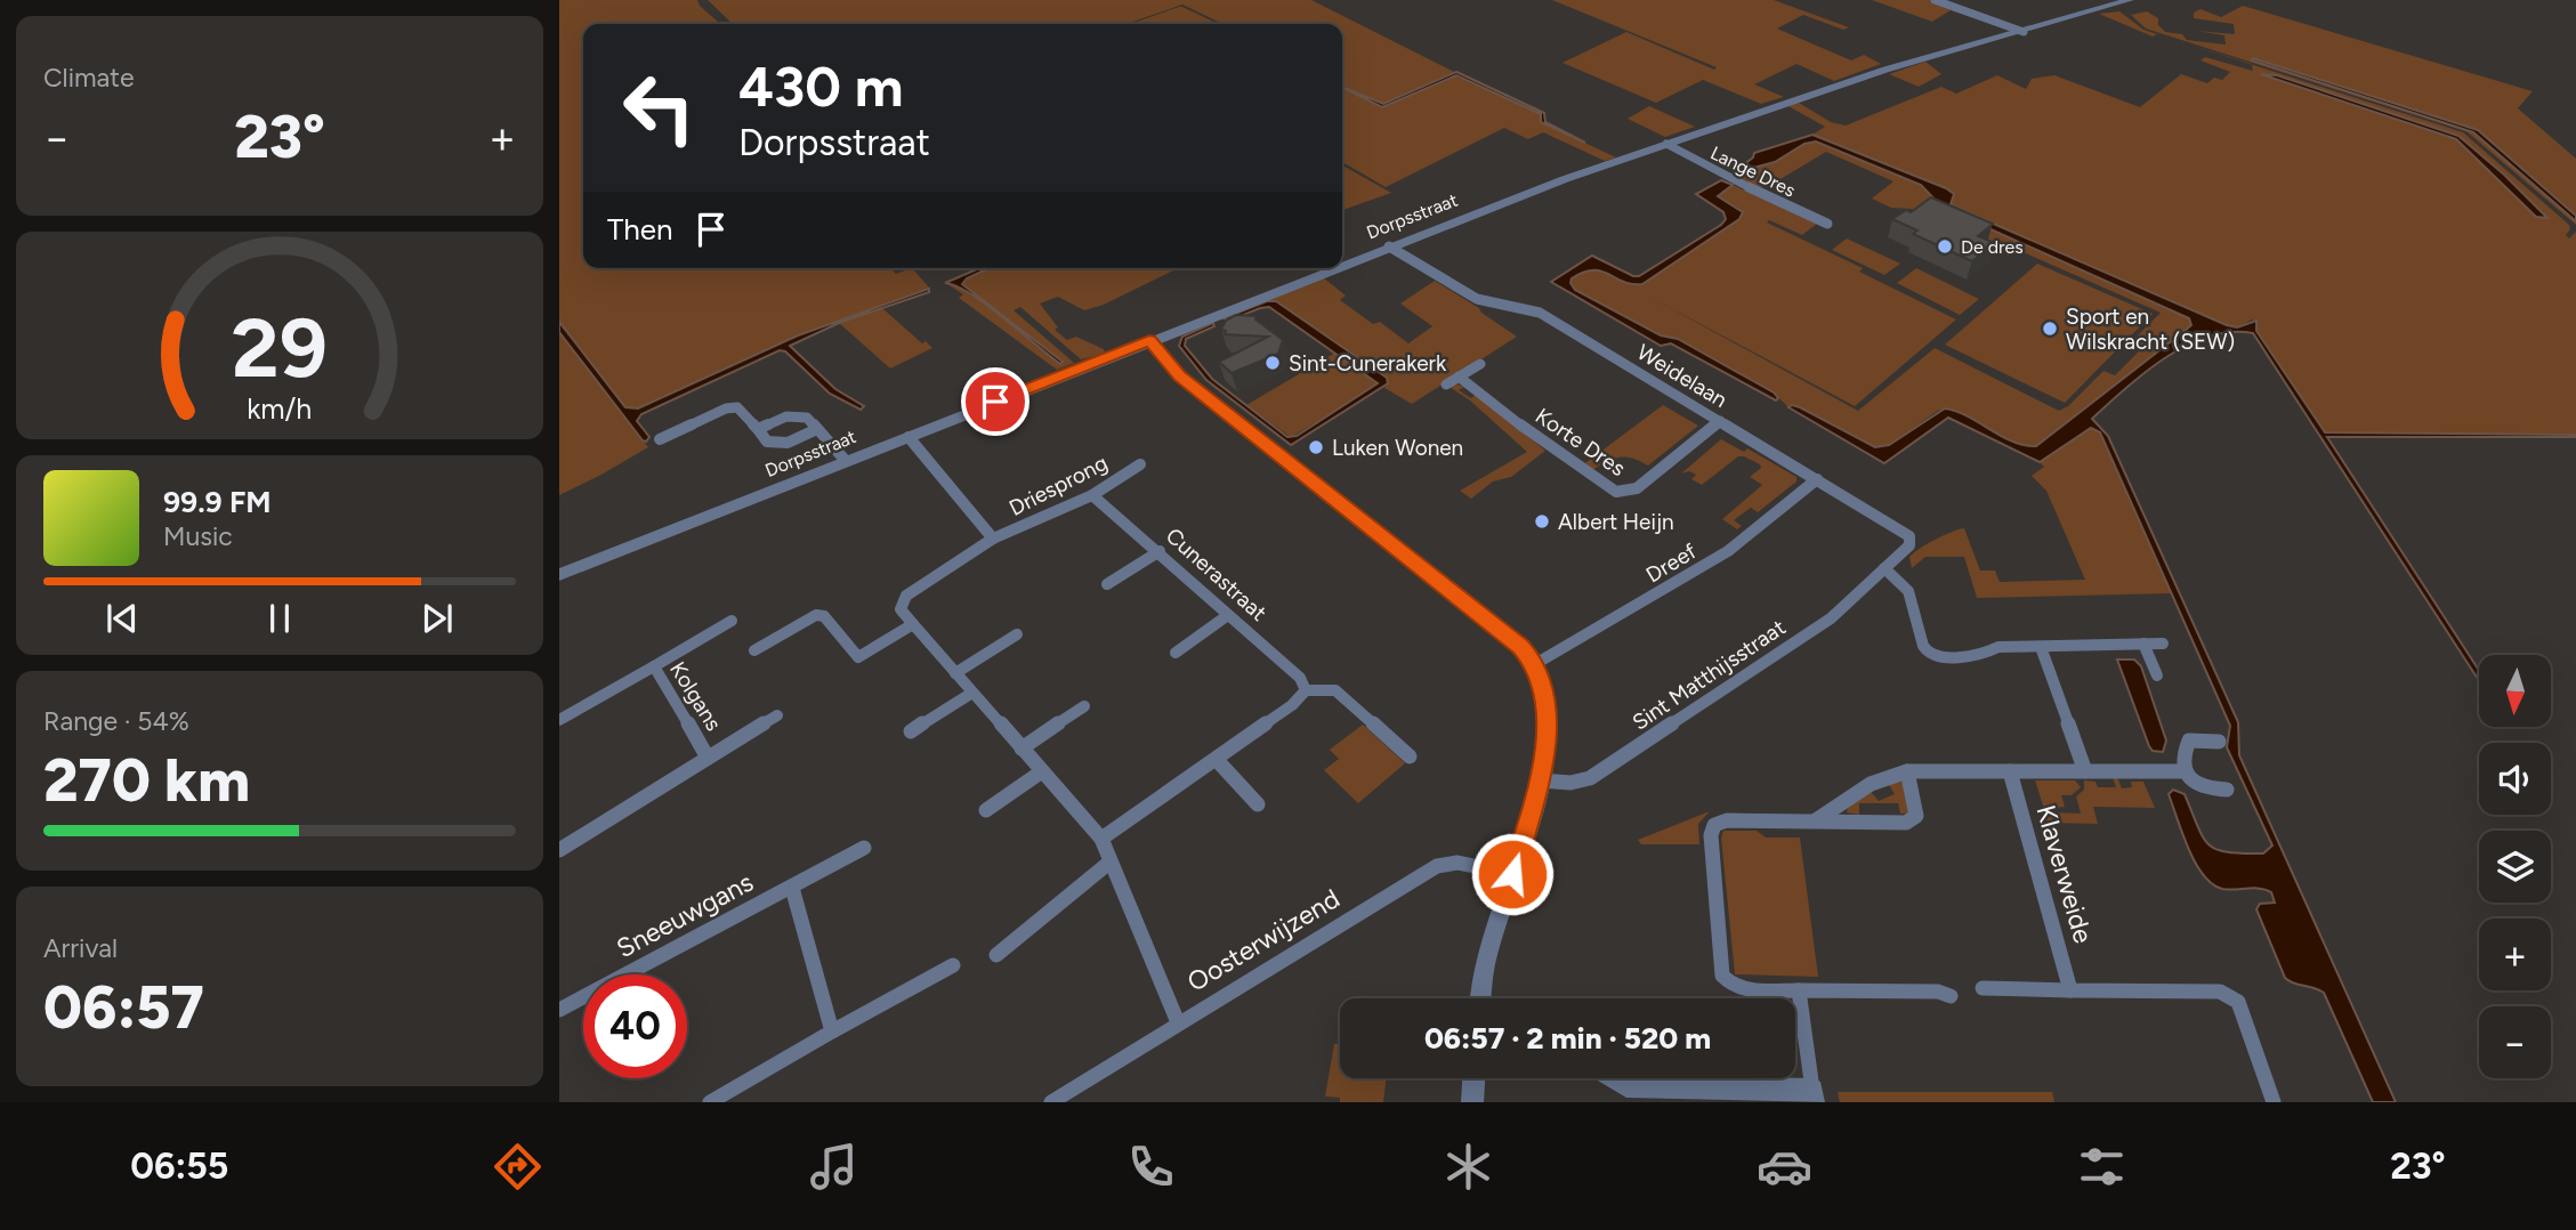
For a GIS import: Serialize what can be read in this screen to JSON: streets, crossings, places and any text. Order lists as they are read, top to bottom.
{
  "streets": {
    "street": [
      "Lange Dres",
      "Dorpsstraat",
      "Weidelaan",
      "Korte Dres",
      "Driesprong",
      "Dreef",
      "Cunerastraat",
      "Sint Matthijsstraat",
      "Kolgans",
      "Klaverweide",
      "Sneeuwgans",
      "Oosterwijzend"
    ]
  },
  "crossings": [
    ["Lange Dres", "Dorpsstraat"],
    ["Dorpsstraat", "Weidelaan"],
    ["Dorpsstraat", "Driesprong"],
    ["Weidelaan", "Korte Dres"],
    ["Weidelaan", "Dreef"],
    ["Weidelaan", "Sint Matthijsstraat"],
    ["Driesprong", "Cunerastraat"]
  ],
  "places": [
    "De dres",
    "Sport en Wilskracht (SEW)",
    "Sint-Cunerakerk",
    "Luken Wonen",
    "Albert Heijn"
  ],
  "north": "bottom",
  "page": {
    "tile": [
      "Climate",
      ["Range · 54%", "270 km"],
      ["Arrival", "06:57"]
    ],
    "turn": ["430 m", "Dorpsstraat"],
    "heat": ["−", "23°", "+"],
    "then": "Then",
    "song": ["99.9 FM", "Music"],
    "map_buttons": ["+", "−"],
    "limit": "40",
    "trip": "06:57 · 2 min · 520 m",
    "tabs": ["06:55", "23°"],
    "gauge": ["29", "km/h"]
  }
}
